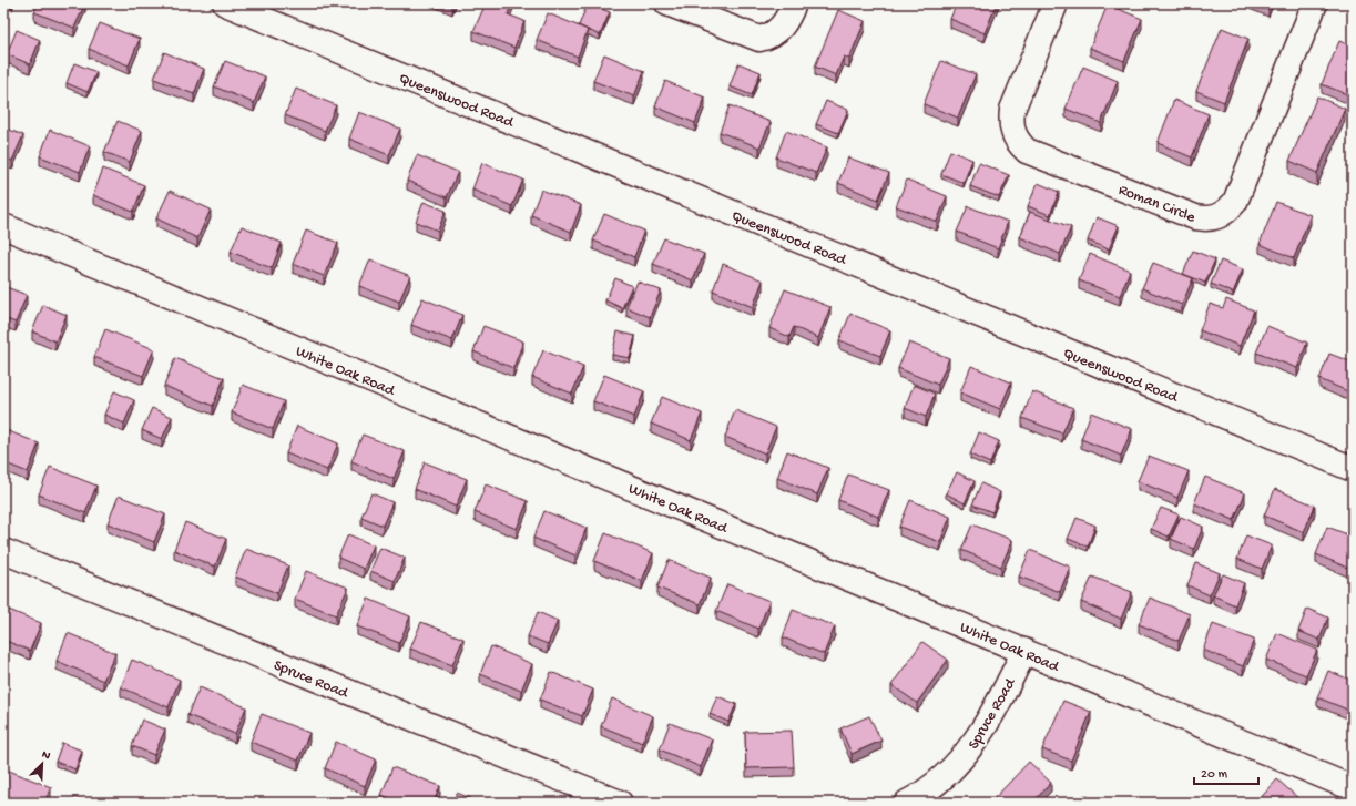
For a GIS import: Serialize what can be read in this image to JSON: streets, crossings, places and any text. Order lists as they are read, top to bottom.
{
  "streets": {
    "street": [
      "Queenswood Road",
      "Roman Circle",
      "White Oak Road",
      "Spruce Road"
    ]
  },
  "crossings": [
    ["White Oak Road", "Spruce Road"]
  ],
  "scale_bar": "20 m",
  "north": "top right"
}
